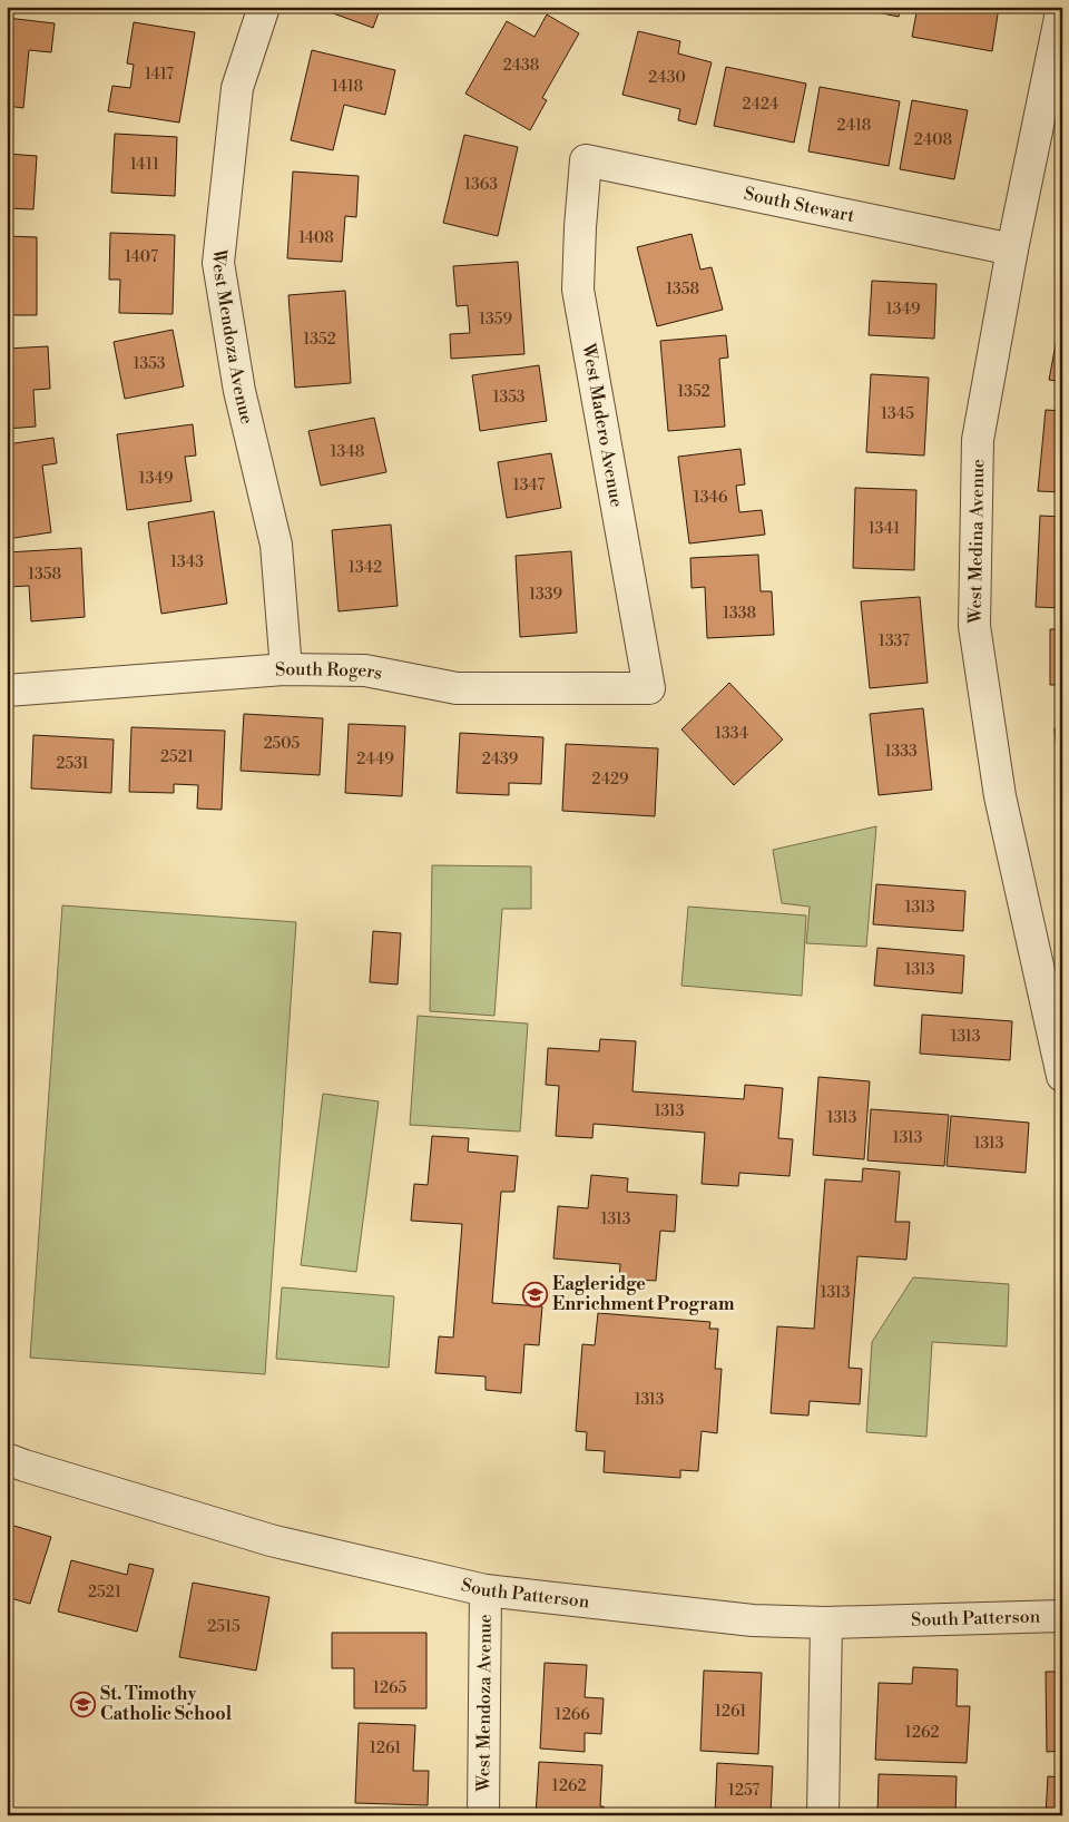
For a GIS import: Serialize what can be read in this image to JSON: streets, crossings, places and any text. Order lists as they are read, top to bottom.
{
  "streets": {
    "street": [
      "South Stewart",
      "West Mendoza Avenue",
      "West Madero Avenue",
      "West Medina Avenue",
      "South Rogers",
      "South Patterson"
    ]
  },
  "crossings": [
    ["South Stewart", "West Madero Avenue"],
    ["South Stewart", "West Medina Avenue"],
    ["West Mendoza Avenue", "South Rogers"],
    ["West Mendoza Avenue", "South Patterson"],
    ["West Madero Avenue", "South Rogers"]
  ],
  "places": {
    "school or university": ["Eagleridge Enrichment Program", "St. Timothy Catholic School"]
  },
  "house_numbers": [
    "2438",
    "1417",
    "2430",
    "1418",
    "2424",
    "2418",
    "2408",
    "1411",
    "1363",
    "1408",
    "1407",
    "1358",
    "1349",
    "1359",
    "1352",
    "1353",
    "1352",
    "1353",
    "1345",
    "1348",
    "1349",
    "1347",
    "1346",
    "1341",
    "1343",
    "1342",
    "1358",
    "1339",
    "1338",
    "1337",
    "1334",
    "2505",
    "1333",
    "2521",
    "2449",
    "2439",
    "2531",
    "2429",
    "1313",
    "1313",
    "1313",
    "1313",
    "1313",
    "1313",
    "1313",
    "1313",
    "1313",
    "1313",
    "2521",
    "2515",
    "1265",
    "1261",
    "1266",
    "1262",
    "1261",
    "1262",
    "1257"
  ]
}
